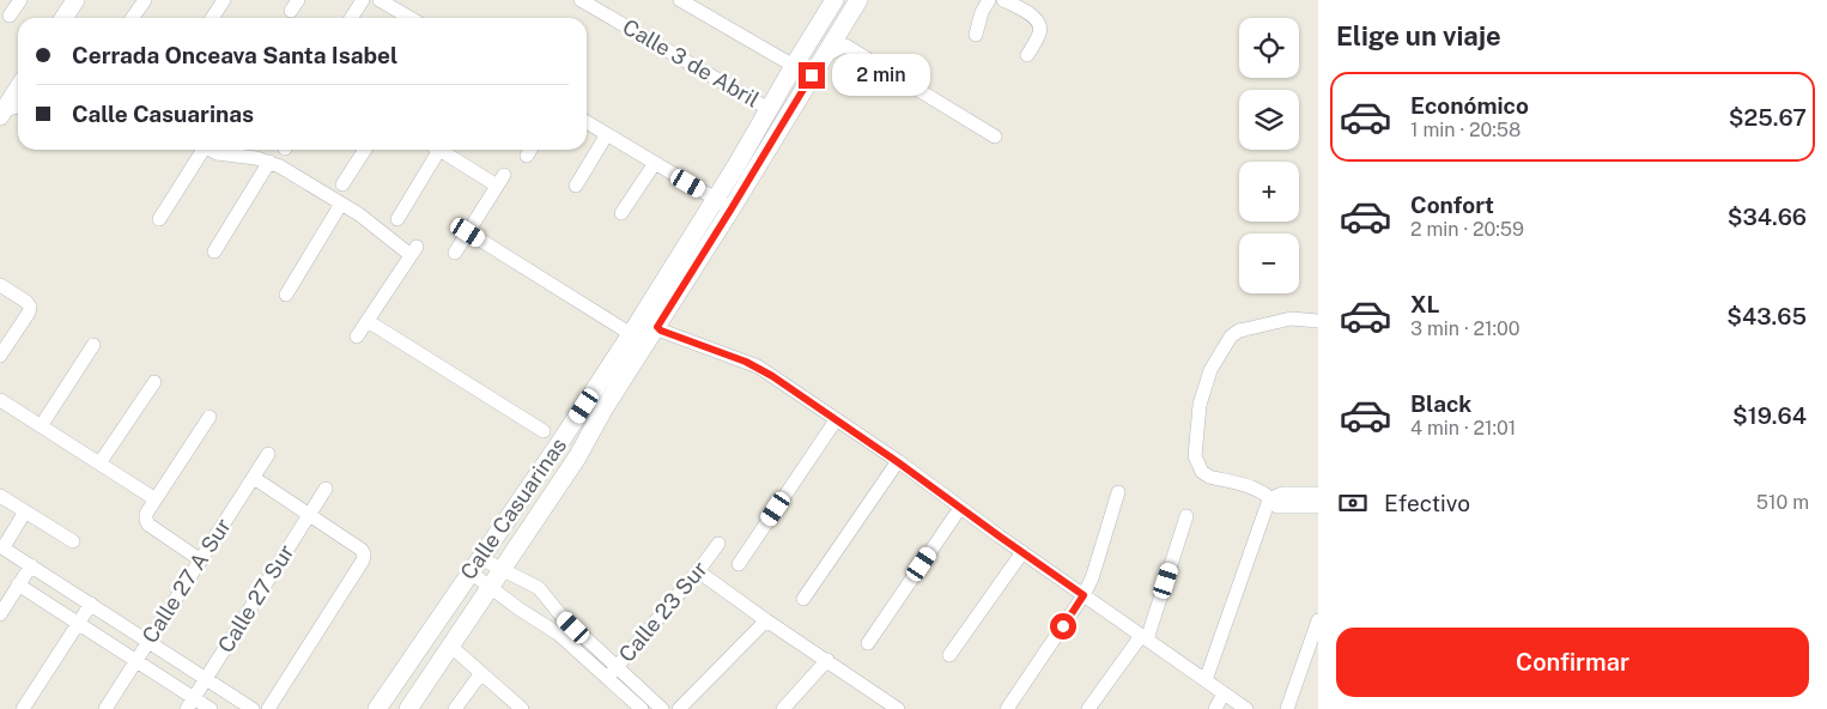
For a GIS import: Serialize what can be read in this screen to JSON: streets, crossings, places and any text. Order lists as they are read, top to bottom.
{
  "streets": {
    "main road": ["Calle Casuarinas"],
    "street": [
      "Calle 3 de Abril",
      "Calle 27 A Sur",
      "Calle 27 Sur",
      "Calle 23 Sur"
    ]
  },
  "crossings": [
    ["Calle 3 de Abril", "Calle Casuarinas"]
  ],
  "page": {
    "heading": "Elige un viaje",
    "map_buttons": ["+", "−"],
    "banner": ["Cerrada Onceava Santa Isabel", "Calle Casuarinas"],
    "bubble": "2 min",
    "list": [
      {
        "name": "Económico",
        "note": "1 min · 20:58",
        "value": "$25.67"
      },
      {
        "name": "Confort",
        "note": "2 min · 20:59",
        "value": "$34.66"
      },
      {
        "name": "XL",
        "note": "3 min · 21:00",
        "value": "$43.65"
      },
      {
        "name": "Black",
        "note": "4 min · 21:01",
        "value": "$19.64"
      }
    ],
    "pay": ["Efectivo", "510 m"],
    "buttons": "Confirmar"
  }
}
